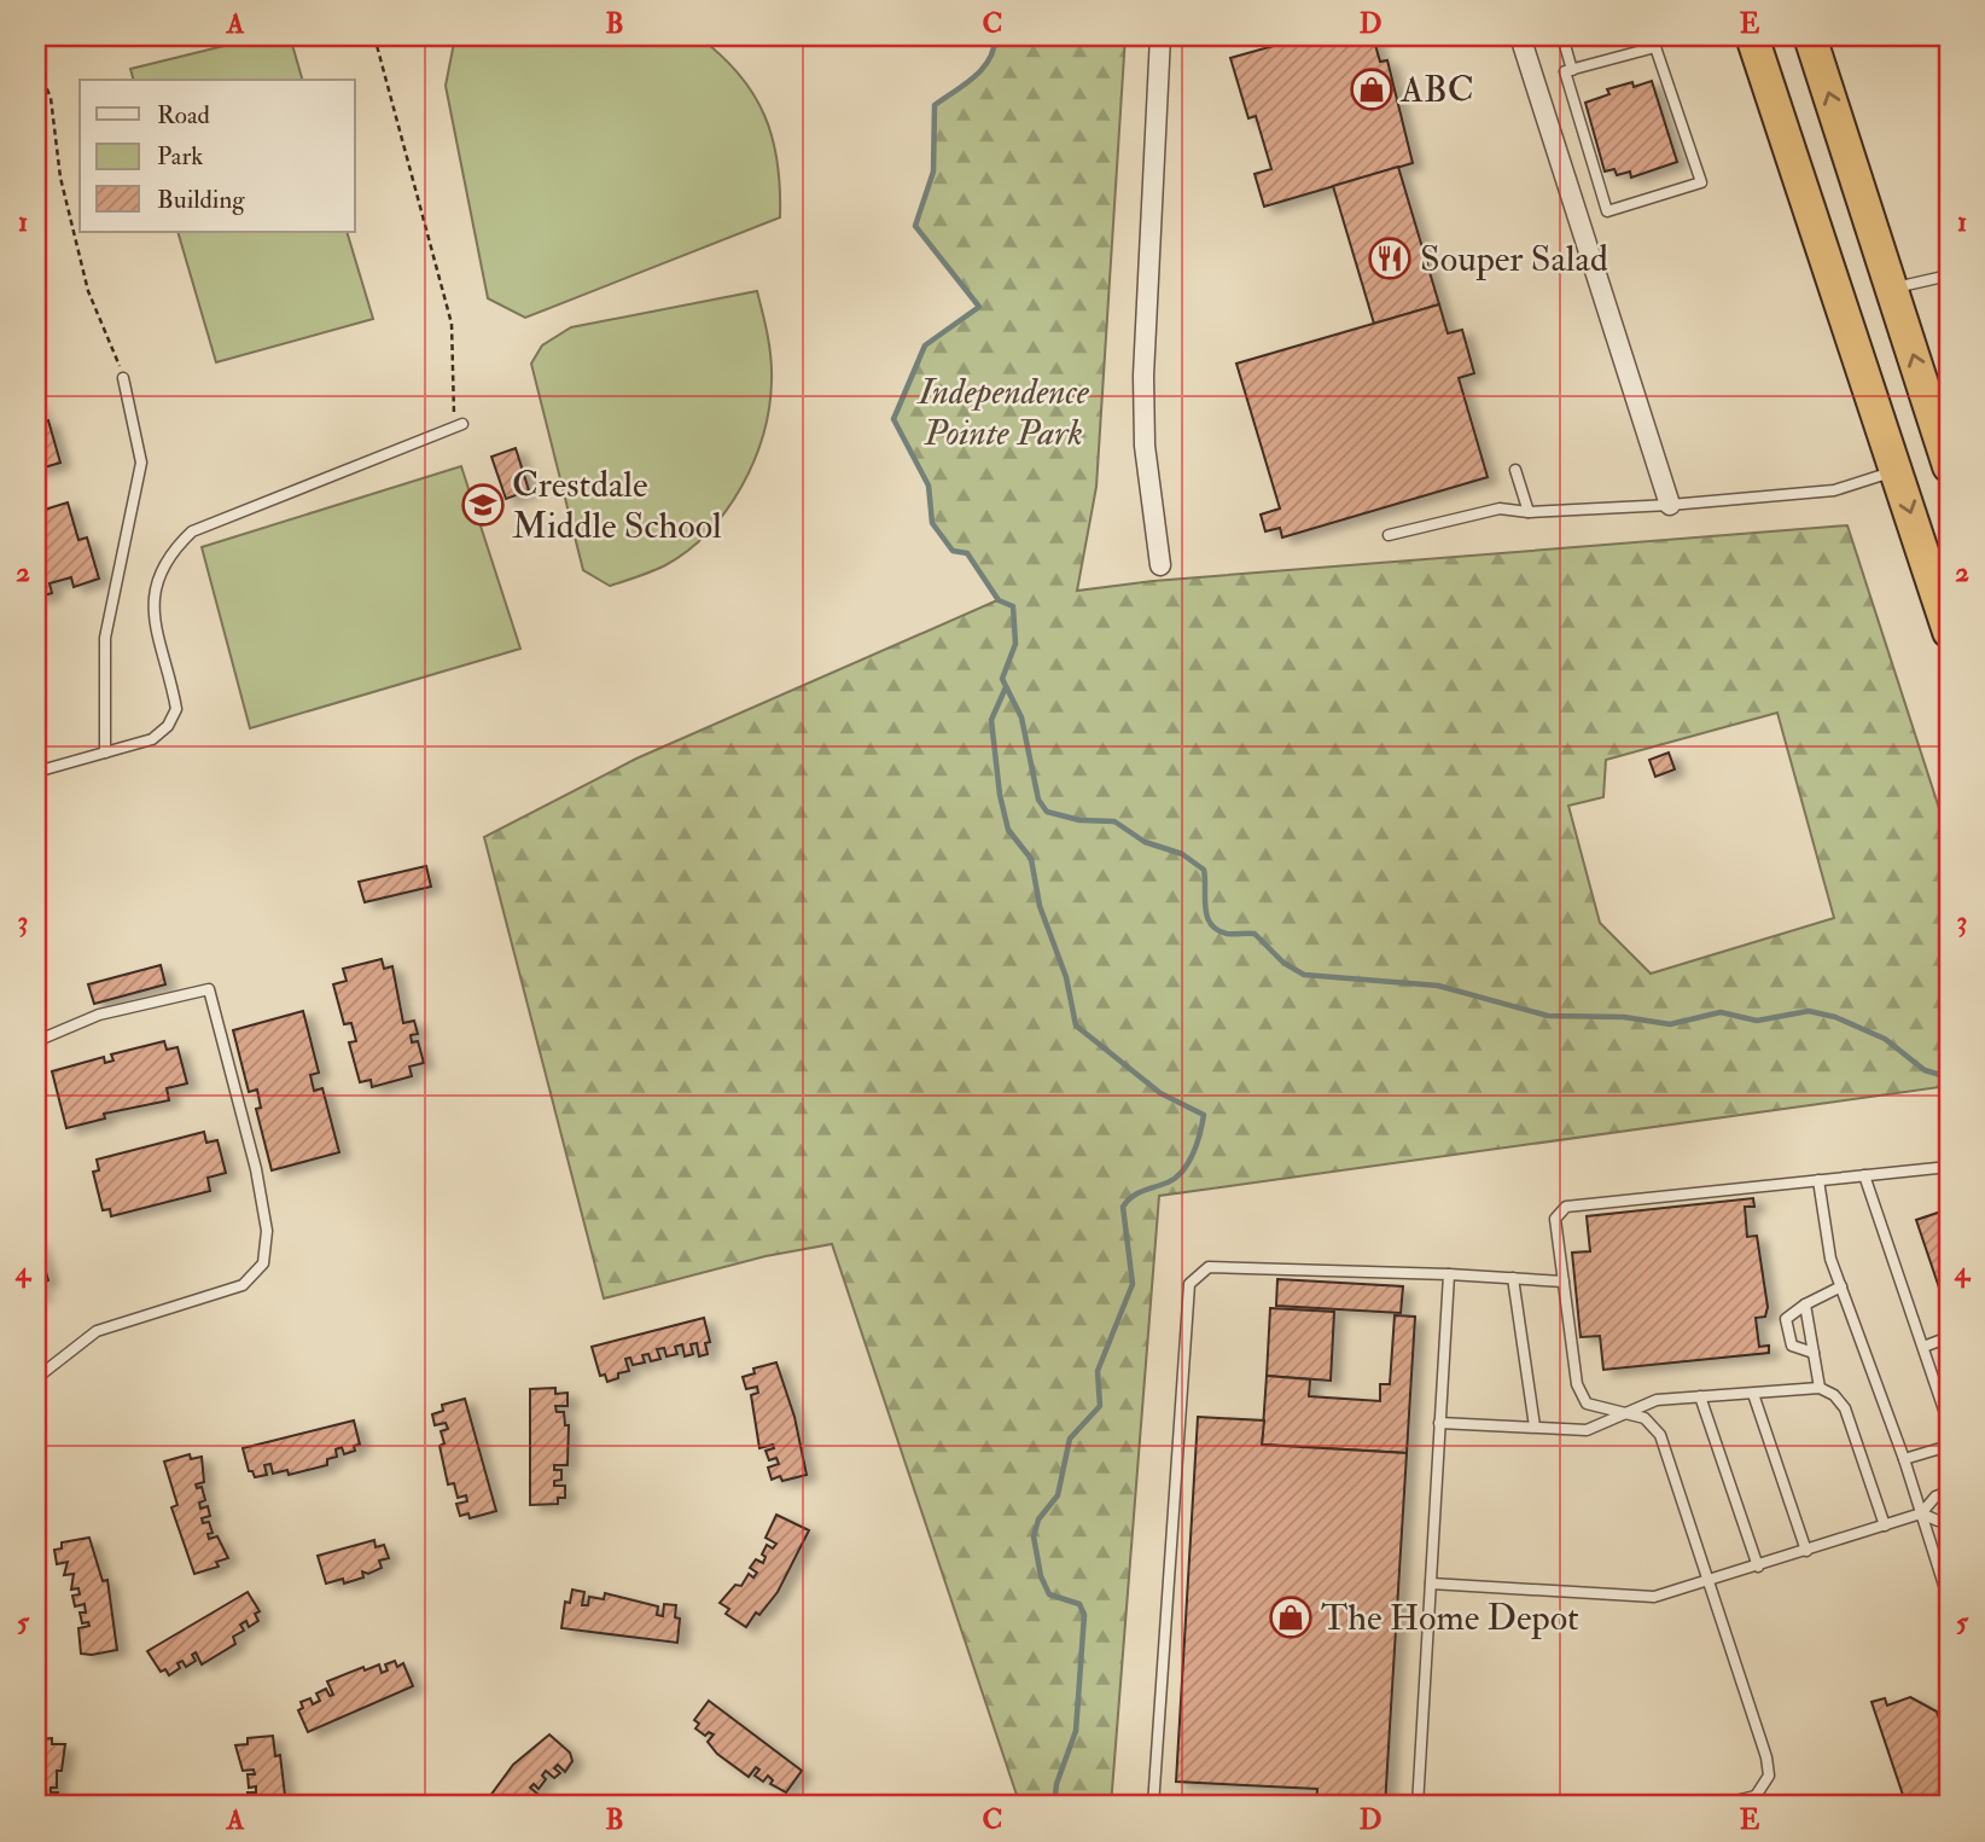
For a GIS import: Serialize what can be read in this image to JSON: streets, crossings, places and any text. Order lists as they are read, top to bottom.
{
  "parks": ["Independence Pointe Park"],
  "places": {
    "shop": ["ABC", "The Home Depot"],
    "restaurant": ["Souper Salad"],
    "school or university": ["Crestdale Middle School"]
  },
  "legend": ["Road", "Park", "Building"],
  "grid": {
    "columns": [
      "A",
      "B",
      "C",
      "D",
      "E"
    ],
    "rows": [
      "1",
      "2",
      "3",
      "4",
      "5"
    ]
  }
}
